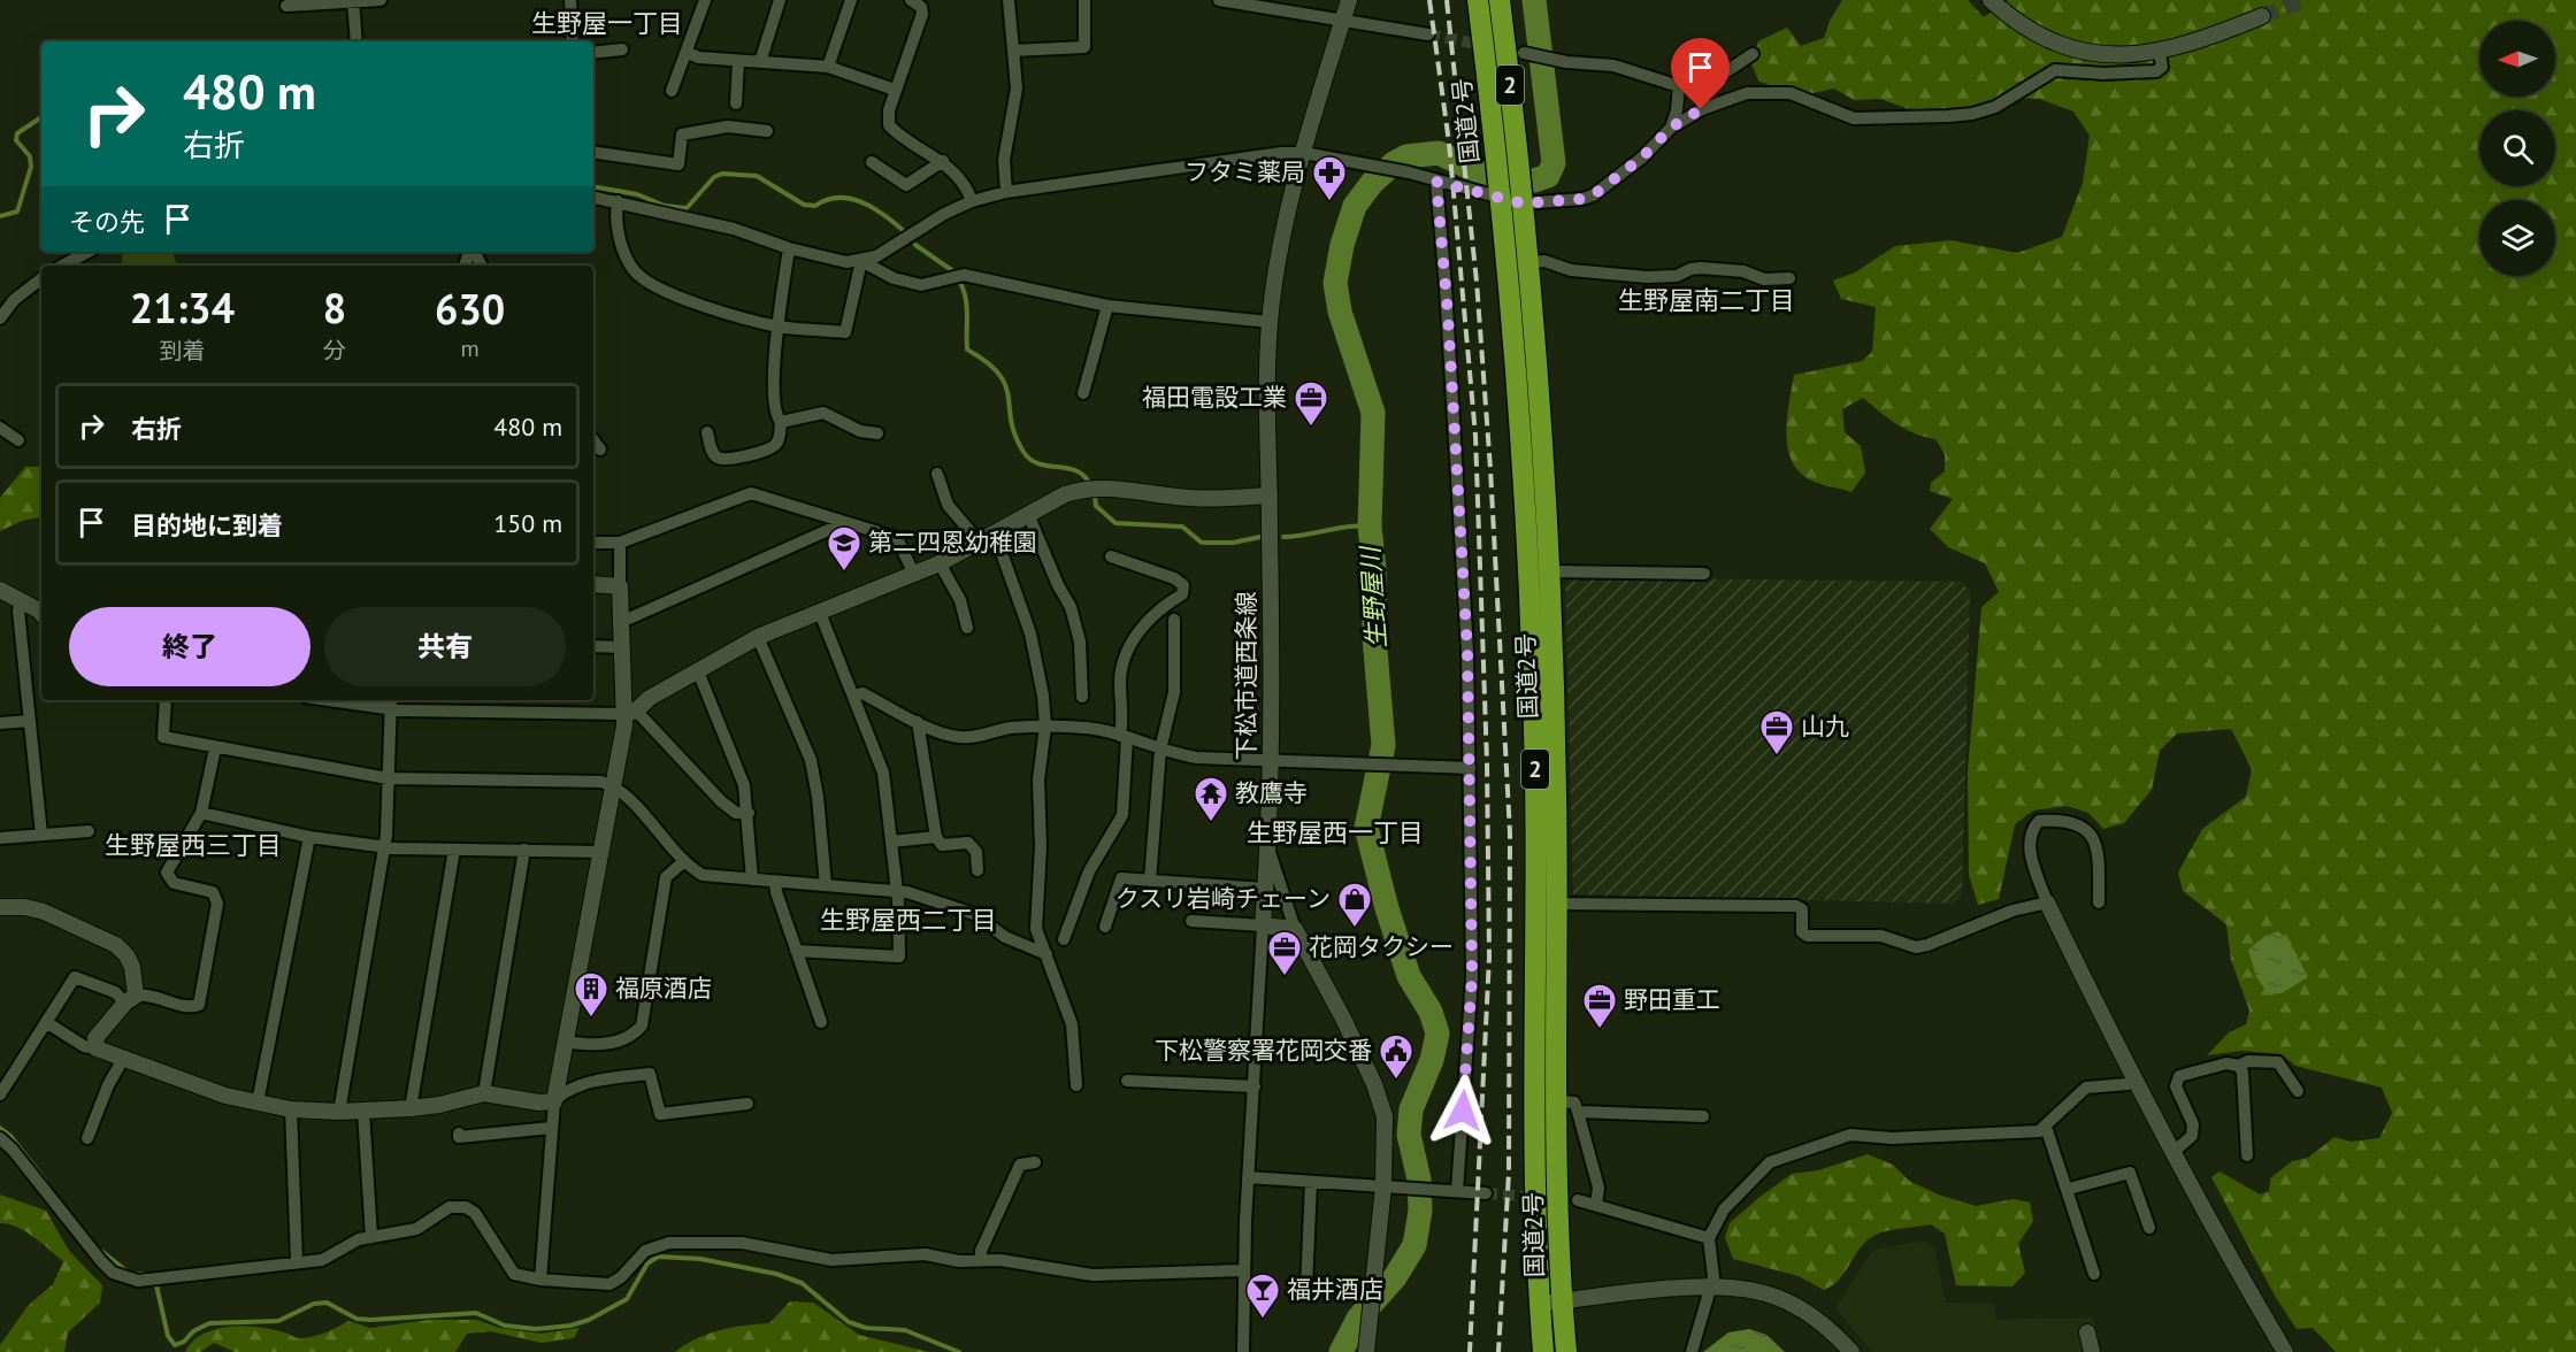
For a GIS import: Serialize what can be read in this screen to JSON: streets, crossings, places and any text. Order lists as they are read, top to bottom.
{
  "streets": {
    "highway": ["2", "国道2号"],
    "street": ["下松市道西条線"]
  },
  "districts": [
    "生野屋一丁目",
    "生野屋南二丁目",
    "生野屋西一丁目",
    "生野屋西三丁目",
    "生野屋西二丁目"
  ],
  "water": ["生野屋川"],
  "places": {
    "pharmacy": ["フタミ薬局"],
    "office": [
      "福田電設工業",
      "山九",
      "花岡タクシー",
      "野田重工"
    ],
    "school or university": ["第二四恩幼稚園"],
    "temple": ["教鷹寺"],
    "shop": ["クスリ岩崎チェーン"],
    "building": ["福原酒店"],
    "public building": ["下松警察署花岡交番"],
    "bar": ["福井酒店"]
  },
  "north": "left",
  "page": {
    "turn": ["480 m", "右折"],
    "then": "その先",
    "eta": [
      "21:34",
      "到着",
      "8",
      "分",
      "630",
      "m"
    ],
    "list": [
      {
        "name": "右折",
        "value": "480 m"
      },
      {
        "name": "目的地に到着",
        "value": "150 m"
      }
    ],
    "buttons": ["終了", "共有"]
  }
}
